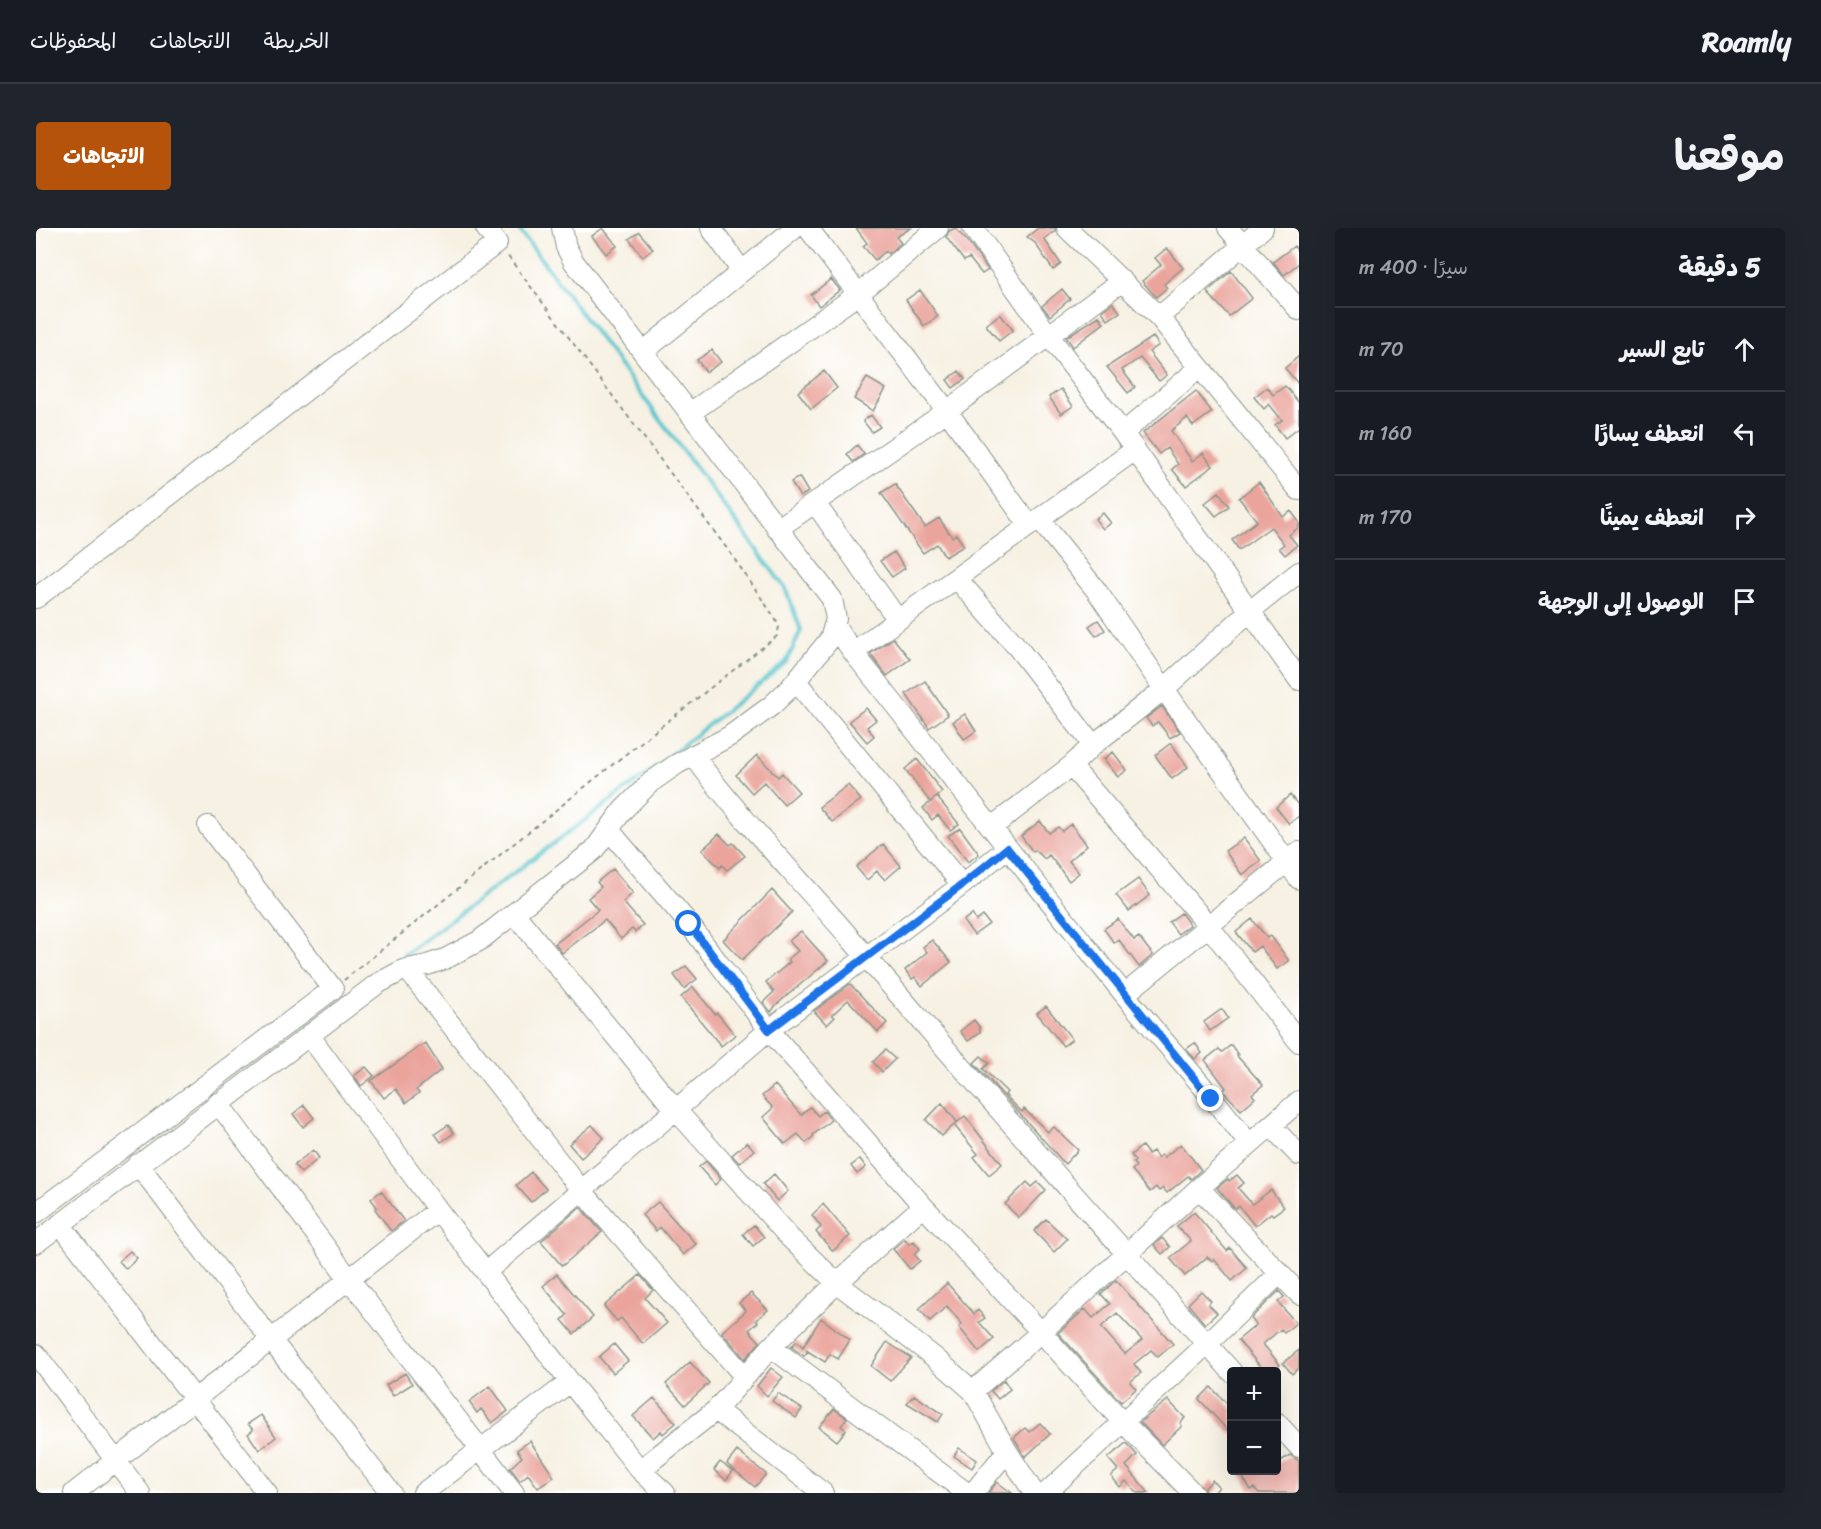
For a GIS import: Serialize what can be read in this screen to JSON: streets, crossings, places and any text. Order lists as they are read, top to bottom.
{
  "page": {
    "header": "Roamly",
    "nav": ["الخريطة", "الاتجاهات", "المحفوظات"],
    "title": "موقعنا",
    "buttons": "الاتجاهات",
    "heading": ["5 دقيقة", "سيرًا · 400 m"],
    "list": [
      ["تابع السير", "70 m"],
      ["انعطف يسارًا", "160 m"],
      ["انعطف يمينًا", "170 m"],
      "الوصول إلى الوجهة"
    ],
    "map_buttons": ["+", "−"]
  }
}
